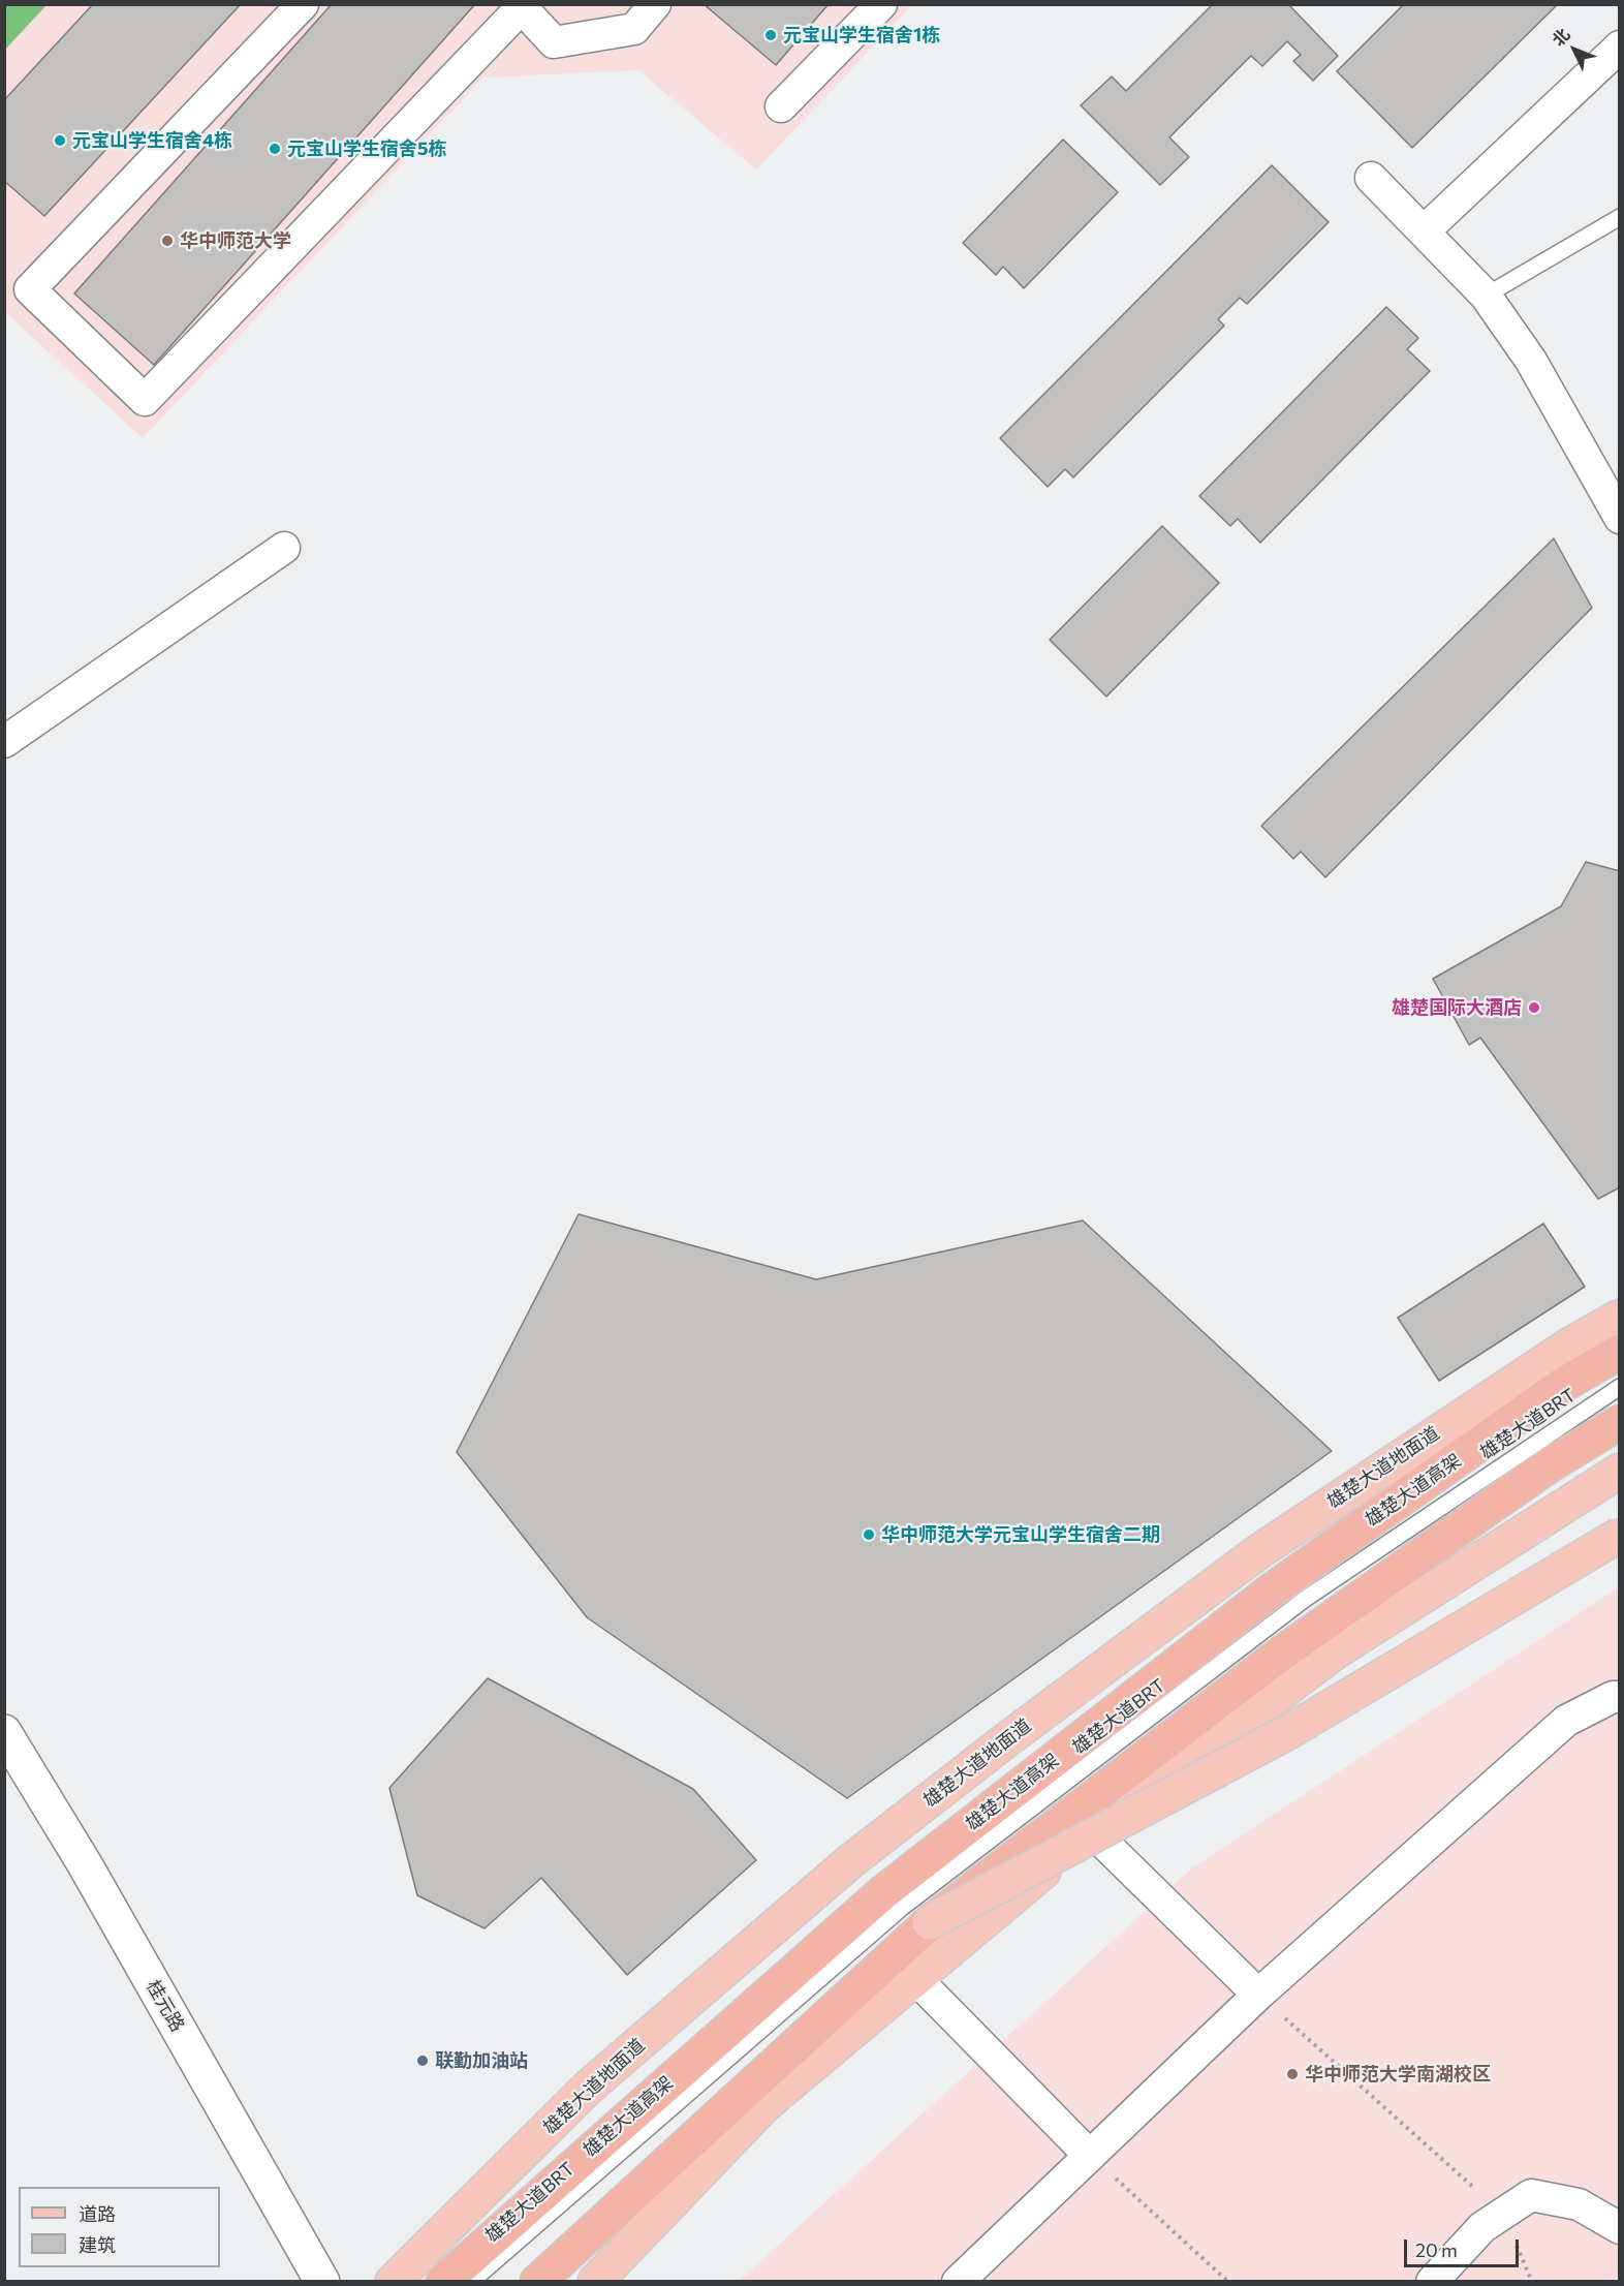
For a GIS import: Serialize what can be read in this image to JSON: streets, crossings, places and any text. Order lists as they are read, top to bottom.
{
  "streets": {
    "highway": ["雄楚大道高架"],
    "main road": ["雄楚大道地面道"],
    "street": ["桂元路"],
    "lane": ["雄楚大道BRT"]
  },
  "places": [
    "元宝山学生宿舍1栋",
    "元宝山学生宿舍4栋",
    "元宝山学生宿舍5栋",
    "华中师范大学",
    "雄楚国际大酒店",
    "华中师范大学元宝山学生宿舍二期",
    "联勤加油站",
    "华中师范大学南湖校区"
  ],
  "legend": ["道路", "建筑"],
  "scale_bar": "20 m",
  "north": "top left"
}
